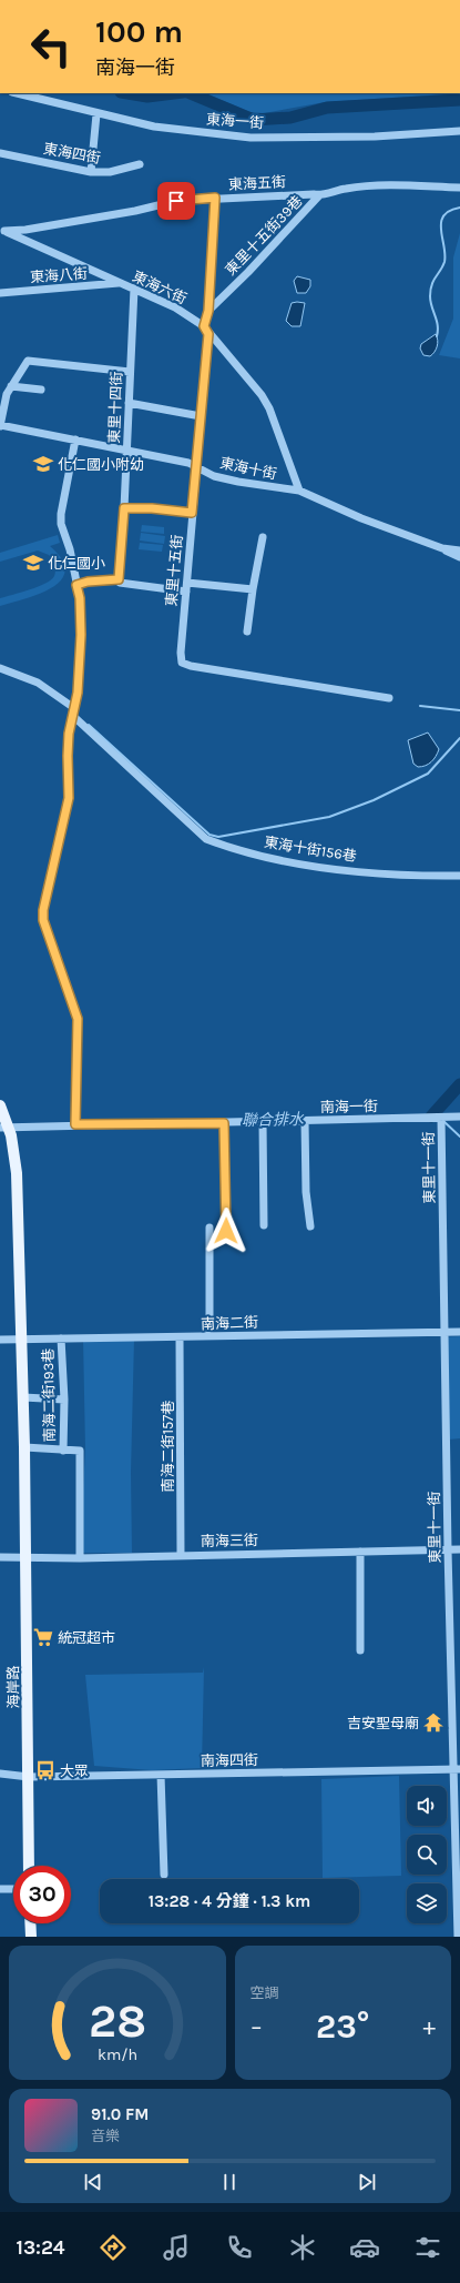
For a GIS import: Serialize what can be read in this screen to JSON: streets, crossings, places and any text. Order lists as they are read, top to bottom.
{
  "streets": {
    "main road": ["海岸路"],
    "street": [
      "東海一街",
      "東海四街",
      "東海五街",
      "東里十五街39巷",
      "東海八街",
      "東海六街",
      "東里十四街",
      "東海十街",
      "東里十五街",
      "東海十街156巷",
      "南海一街",
      "東里十一街",
      "南海二街",
      "南海二街193巷",
      "南海二街157巷",
      "南海三街",
      "南海四街"
    ]
  },
  "crossings": [
    ["東海五街", "東里十五街39巷"],
    ["東海五街", "東海六街"],
    ["東海五街", "東里十五街"],
    ["東里十五街39巷", "東里十五街"],
    ["東海八街", "東海六街"],
    ["東海六街", "東里十四街"],
    ["東海六街", "東海十街"],
    ["東海六街", "東里十五街"],
    ["東里十四街", "東海十街"],
    ["東海十街", "東里十五街"],
    ["南海一街", "東里十一街"],
    ["南海一街", "海岸路"],
    ["東里十一街", "南海二街"],
    ["東里十一街", "南海三街"],
    ["東里十一街", "南海四街"],
    ["南海二街", "南海二街193巷"],
    ["南海二街", "南海二街157巷"],
    ["南海二街", "海岸路"],
    ["南海二街157巷", "南海三街"],
    ["南海三街", "海岸路"],
    ["海岸路", "南海四街"]
  ],
  "water": ["聯合排水"],
  "places": {
    "school or university": ["化仁國小附幼", "化仁國小"],
    "supermarket": ["統冠超市"],
    "temple": ["吉安聖母廟"],
    "bus stop": ["大眾"]
  },
  "page": {
    "turn": ["100 m", "南海一街"],
    "limit": "30",
    "trip": "13:28 · 4 分鐘 · 1.3 km",
    "tile": "空調",
    "heat": ["−", "23°", "+"],
    "song": ["91.0 FM", "音樂"],
    "tabs": "13:24",
    "gauge": ["28", "km/h"]
  }
}
